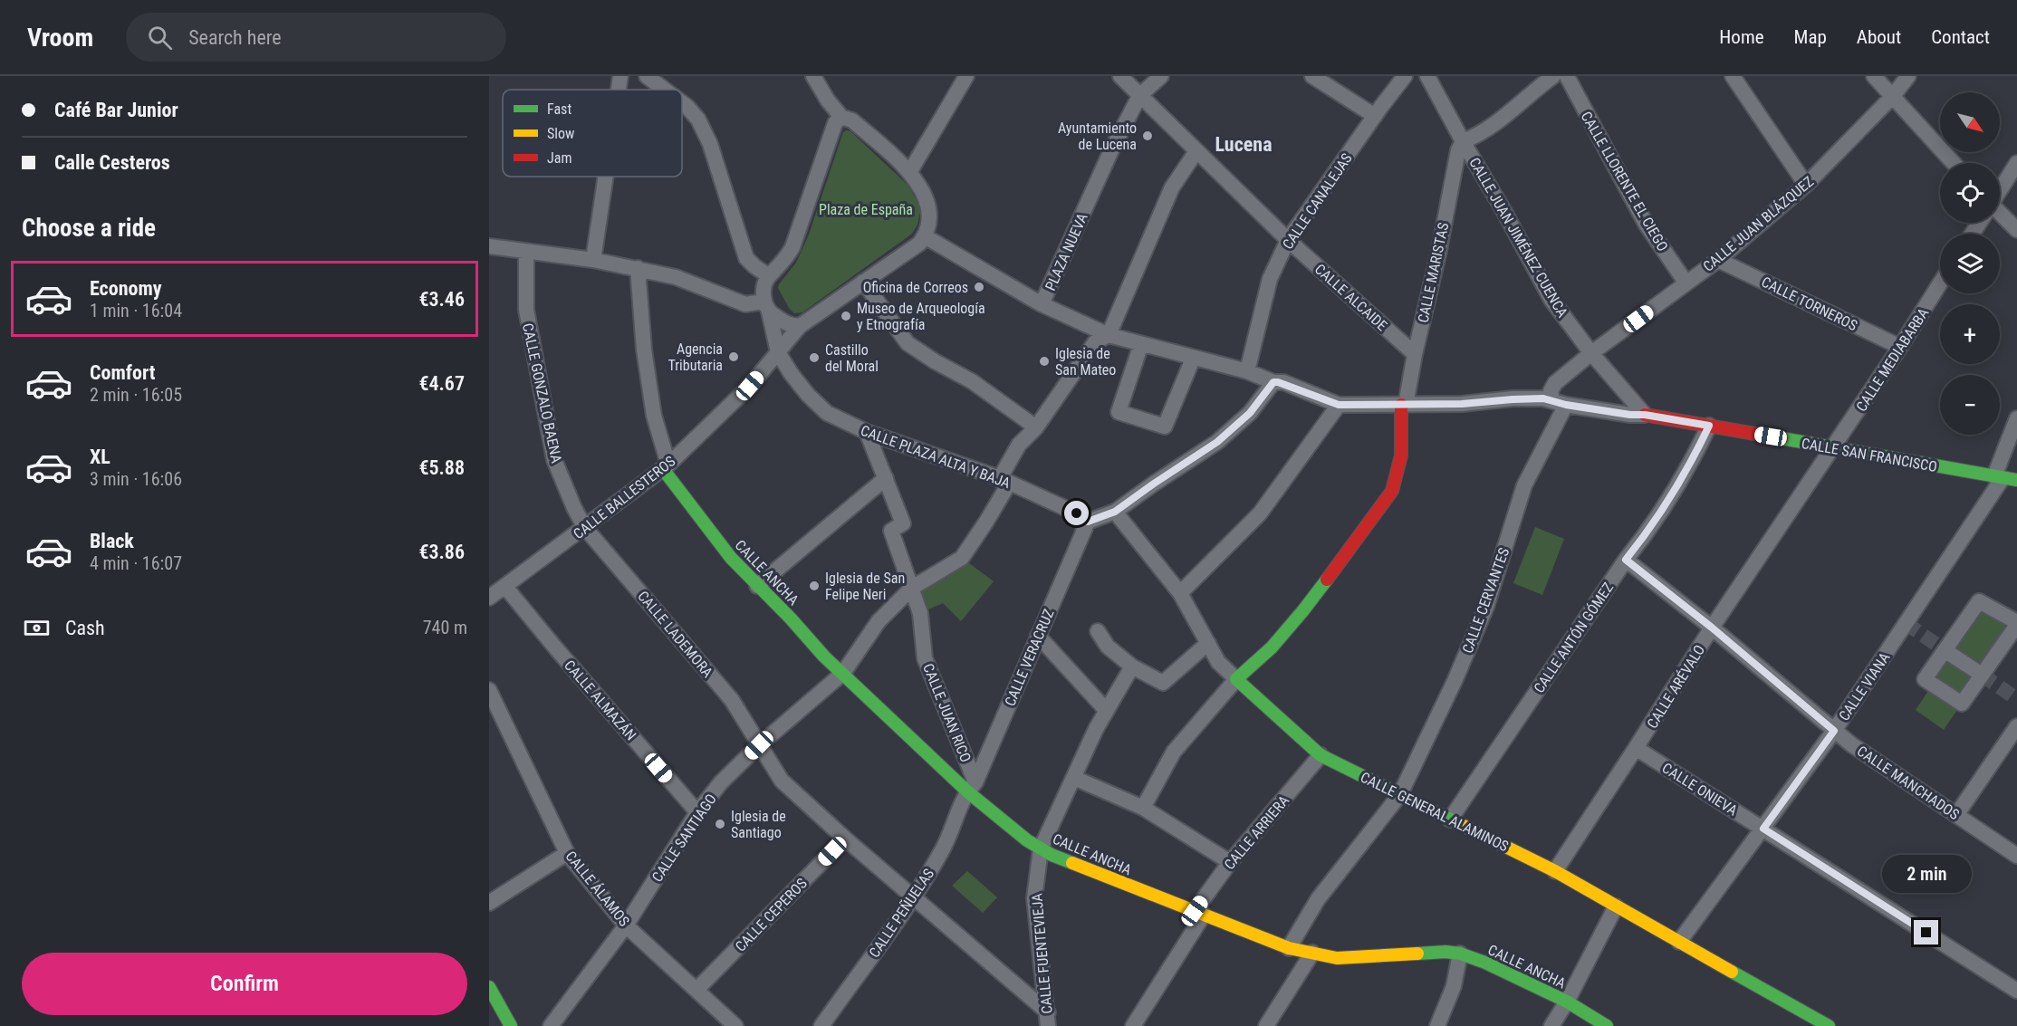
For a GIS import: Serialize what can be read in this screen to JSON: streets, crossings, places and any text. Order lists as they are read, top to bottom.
{
  "streets": {
    "street": [
      "CALLE LLORENTE EL CIEGO",
      "CALLE CANALEJAS",
      "CALLE JUAN BLÁZQUEZ",
      "CALLE JUAN JIMÉNEZ CUENCA",
      "PLAZA NUEVA",
      "CALLE MARISTAS",
      "CALLE ALCAIDE",
      "CALLE TORNEROS",
      "CALLE MEDIABARBA",
      "CALLE GONZALO BAENA",
      "CALLE SAN FRANCISCO",
      "CALLE PLAZA ALTA Y BAJA",
      "CALLE BALLESTEROS",
      "CALLE ANCHA",
      "CALLE CERVANTES",
      "CALLE LADEMORA",
      "CALLE ANTÓN GÓMEZ",
      "CALLE VERACRUZ",
      "CALLE ARÉVALO",
      "CALLE VIANA",
      "CALLE ALMAZÁN",
      "CALLE JUAN RICO",
      "CALLE MANCHADOS",
      "CALLE ONIEVA",
      "CALLE GENERAL ALAMINOS",
      "CALLE ARRIERA",
      "CALLE SANTIAGO",
      "CALLE ÁLAMOS",
      "CALLE PEÑUELAS",
      "CALLE CEPEROS",
      "CALLE FUENTEVIEJA"
    ]
  },
  "crossings": [
    ["CALLE LLORENTE EL CIEGO", "CALLE JUAN BLÁZQUEZ"],
    ["CALLE CANALEJAS", "CALLE ALCAIDE"],
    ["CALLE CANALEJAS", "CALLE SAN FRANCISCO"],
    ["CALLE JUAN BLÁZQUEZ", "CALLE JUAN JIMÉNEZ CUENCA"],
    ["CALLE JUAN BLÁZQUEZ", "CALLE TORNEROS"],
    ["CALLE JUAN BLÁZQUEZ", "CALLE CERVANTES"],
    ["CALLE JUAN JIMÉNEZ CUENCA", "CALLE MARISTAS"],
    ["CALLE JUAN JIMÉNEZ CUENCA", "CALLE SAN FRANCISCO"],
    ["CALLE JUAN JIMÉNEZ CUENCA", "CALLE CERVANTES"],
    ["PLAZA NUEVA", "CALLE ALCAIDE"],
    ["PLAZA NUEVA", "CALLE SAN FRANCISCO"],
    ["CALLE MARISTAS", "CALLE ALCAIDE"],
    ["CALLE MARISTAS", "CALLE SAN FRANCISCO"],
    ["CALLE TORNEROS", "CALLE MEDIABARBA"],
    ["CALLE MEDIABARBA", "CALLE SAN FRANCISCO"],
    ["CALLE MEDIABARBA", "CALLE ARÉVALO"],
    ["CALLE GONZALO BAENA", "CALLE BALLESTEROS"],
    ["CALLE GONZALO BAENA", "CALLE LADEMORA"],
    ["CALLE SAN FRANCISCO", "CALLE CERVANTES"],
    ["CALLE SAN FRANCISCO", "CALLE ANTÓN GÓMEZ"],
    ["CALLE SAN FRANCISCO", "CALLE ARÉVALO"],
    ["CALLE SAN FRANCISCO", "CALLE VIANA"],
    ["CALLE PLAZA ALTA Y BAJA", "CALLE BALLESTEROS"],
    ["CALLE PLAZA ALTA Y BAJA", "CALLE VERACRUZ"],
    ["CALLE PLAZA ALTA Y BAJA", "CALLE JUAN RICO"],
    ["CALLE PLAZA ALTA Y BAJA", "CALLE SANTIAGO"],
    ["CALLE BALLESTEROS", "CALLE ANCHA"],
    ["CALLE BALLESTEROS", "CALLE LADEMORA"],
    ["CALLE BALLESTEROS", "CALLE ALMAZÁN"],
    ["CALLE ANCHA", "CALLE CERVANTES"],
    ["CALLE ANCHA", "CALLE VERACRUZ"],
    ["CALLE ANCHA", "CALLE JUAN RICO"],
    ["CALLE ANCHA", "CALLE ARRIERA"],
    ["CALLE ANCHA", "CALLE SANTIAGO"],
    ["CALLE ANCHA", "CALLE PEÑUELAS"],
    ["CALLE ANCHA", "CALLE FUENTEVIEJA"],
    ["CALLE CERVANTES", "CALLE GENERAL ALAMINOS"],
    ["CALLE LADEMORA", "CALLE SANTIAGO"],
    ["CALLE LADEMORA", "CALLE PEÑUELAS"],
    ["CALLE LADEMORA", "CALLE CEPEROS"],
    ["CALLE LADEMORA", "CALLE FUENTEVIEJA"],
    ["CALLE ANTÓN GÓMEZ", "CALLE MANCHADOS"],
    ["CALLE ANTÓN GÓMEZ", "CALLE GENERAL ALAMINOS"],
    ["CALLE VERACRUZ", "CALLE JUAN RICO"],
    ["CALLE VERACRUZ", "CALLE PEÑUELAS"],
    ["CALLE ARÉVALO", "CALLE MANCHADOS"],
    ["CALLE ARÉVALO", "CALLE ONIEVA"],
    ["CALLE ARÉVALO", "CALLE GENERAL ALAMINOS"],
    ["CALLE VIANA", "CALLE MANCHADOS"],
    ["CALLE VIANA", "CALLE ONIEVA"],
    ["CALLE VIANA", "CALLE GENERAL ALAMINOS"],
    ["CALLE ALMAZÁN", "CALLE SANTIAGO"],
    ["CALLE JUAN RICO", "CALLE SANTIAGO"],
    ["CALLE JUAN RICO", "CALLE PEÑUELAS"],
    ["CALLE GENERAL ALAMINOS", "CALLE ARRIERA"],
    ["CALLE SANTIAGO", "CALLE ÁLAMOS"],
    ["CALLE ÁLAMOS", "CALLE CEPEROS"]
  ],
  "districts": ["Lucena"],
  "parks": ["Plaza de España"],
  "places": [
    "Ayuntamiento de Lucena",
    "Oficina de Correos",
    "Museo de Arqueología y Etnografía",
    "Agencia Tributaria",
    "Castillo del Moral",
    "Iglesia de San Mateo",
    "Iglesia de San Felipe Neri",
    "Iglesia de Santiago"
  ],
  "legend": ["Fast", "Slow", "Jam"],
  "north": "bottom right",
  "page": {
    "header": "Vroom",
    "search": "Search here",
    "nav": [
      "Home",
      "Map",
      "About",
      "Contact"
    ],
    "banner": ["Café Bar Junior", "Calle Cesteros"],
    "map_buttons": ["+", "−"],
    "heading": "Choose a ride",
    "list": [
      {
        "name": "Economy",
        "note": "1 min · 16:04",
        "value": "€3.46"
      },
      {
        "name": "Comfort",
        "note": "2 min · 16:05",
        "value": "€4.67"
      },
      {
        "name": "XL",
        "note": "3 min · 16:06",
        "value": "€5.88"
      },
      {
        "name": "Black",
        "note": "4 min · 16:07",
        "value": "€3.86"
      }
    ],
    "pay": ["Cash", "740 m"],
    "bubble": "2 min",
    "buttons": "Confirm"
  }
}
